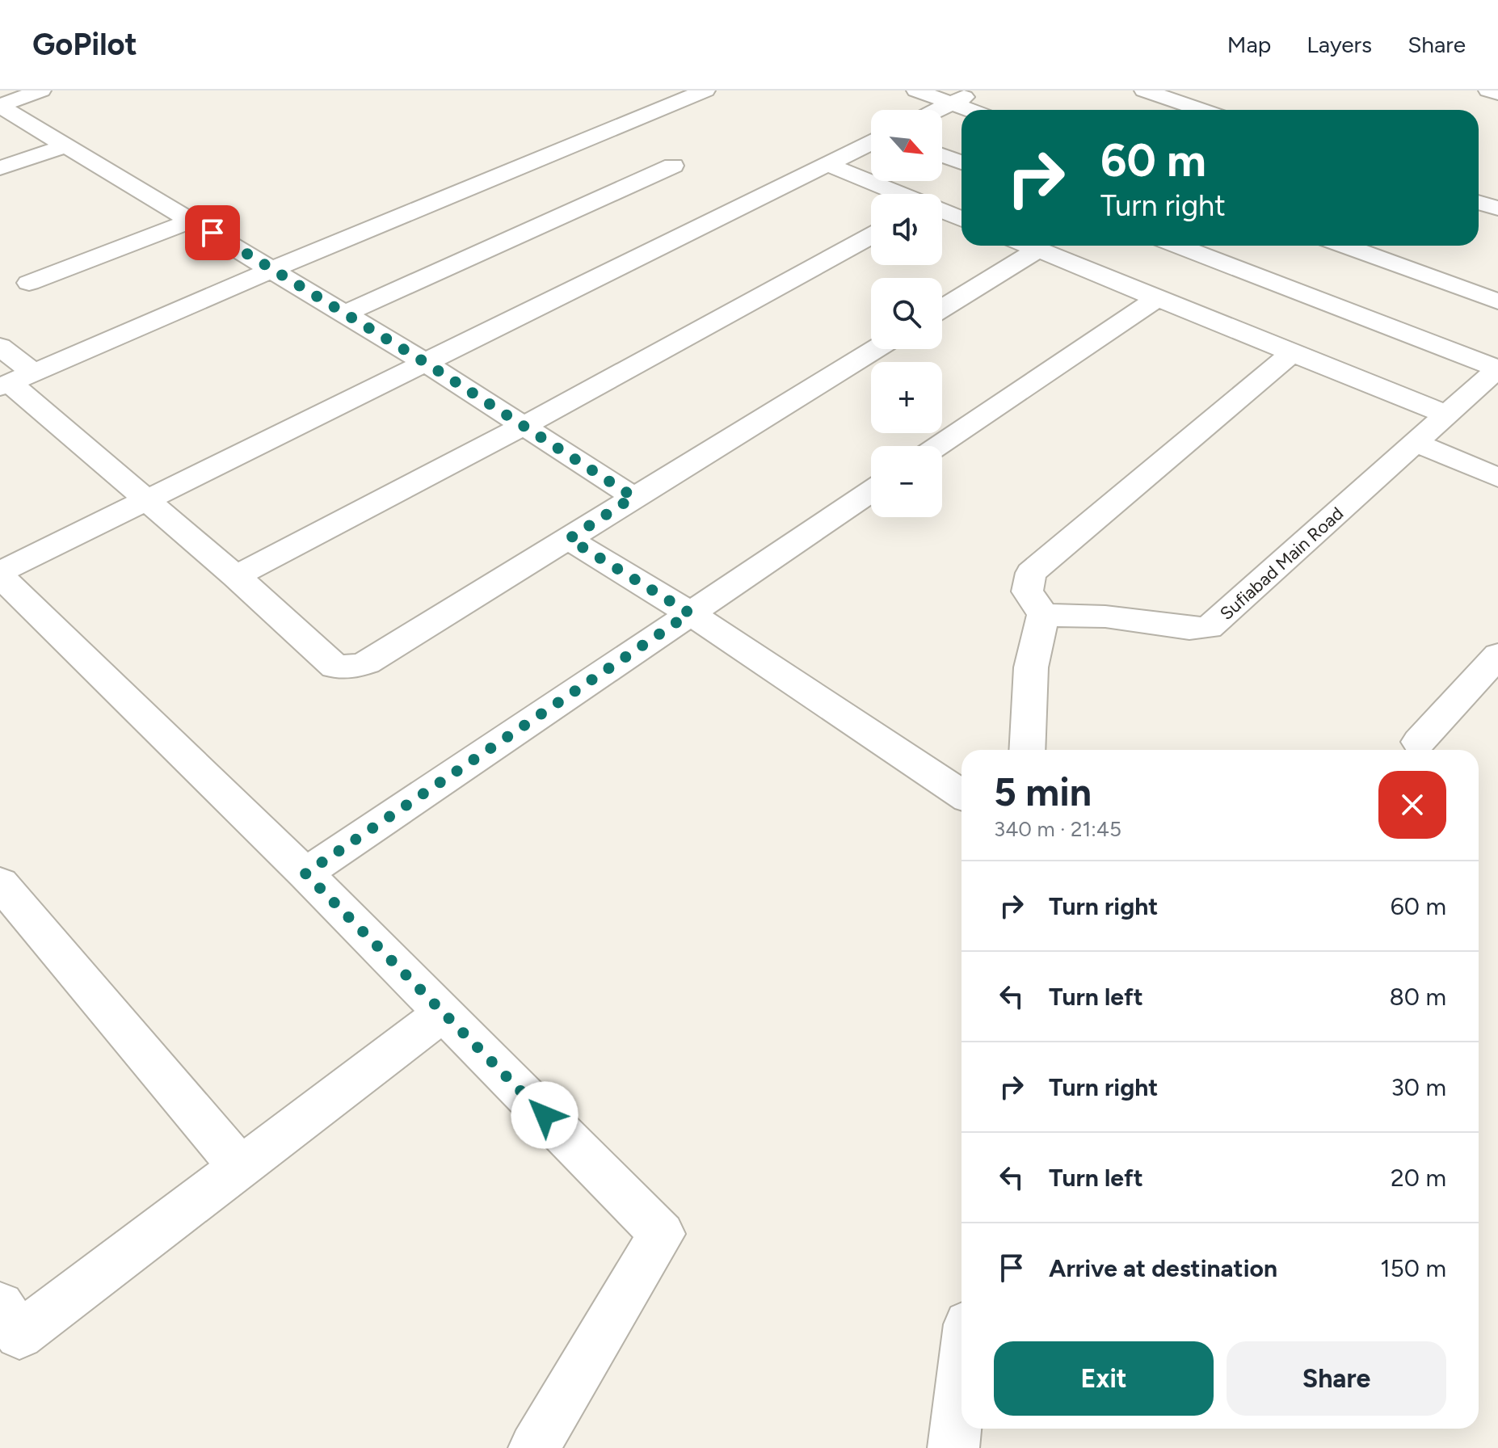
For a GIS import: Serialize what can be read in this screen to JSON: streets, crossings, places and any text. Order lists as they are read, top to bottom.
{
  "streets": {
    "street": ["Sufiabad Main Road"]
  },
  "north": "bottom right",
  "page": {
    "header": "GoPilot",
    "nav": ["Map", "Layers", "Share"],
    "map_buttons": ["+", "−"],
    "turn": ["60 m", "Turn right"],
    "heading": ["5 min", "340 m · 21:45"],
    "list": [
      {
        "name": "Turn right",
        "value": "60 m"
      },
      {
        "name": "Turn left",
        "value": "80 m"
      },
      {
        "name": "Turn right",
        "value": "30 m"
      },
      {
        "name": "Turn left",
        "value": "20 m"
      },
      {
        "name": "Arrive at destination",
        "value": "150 m"
      }
    ],
    "buttons": ["Exit", "Share"]
  }
}
